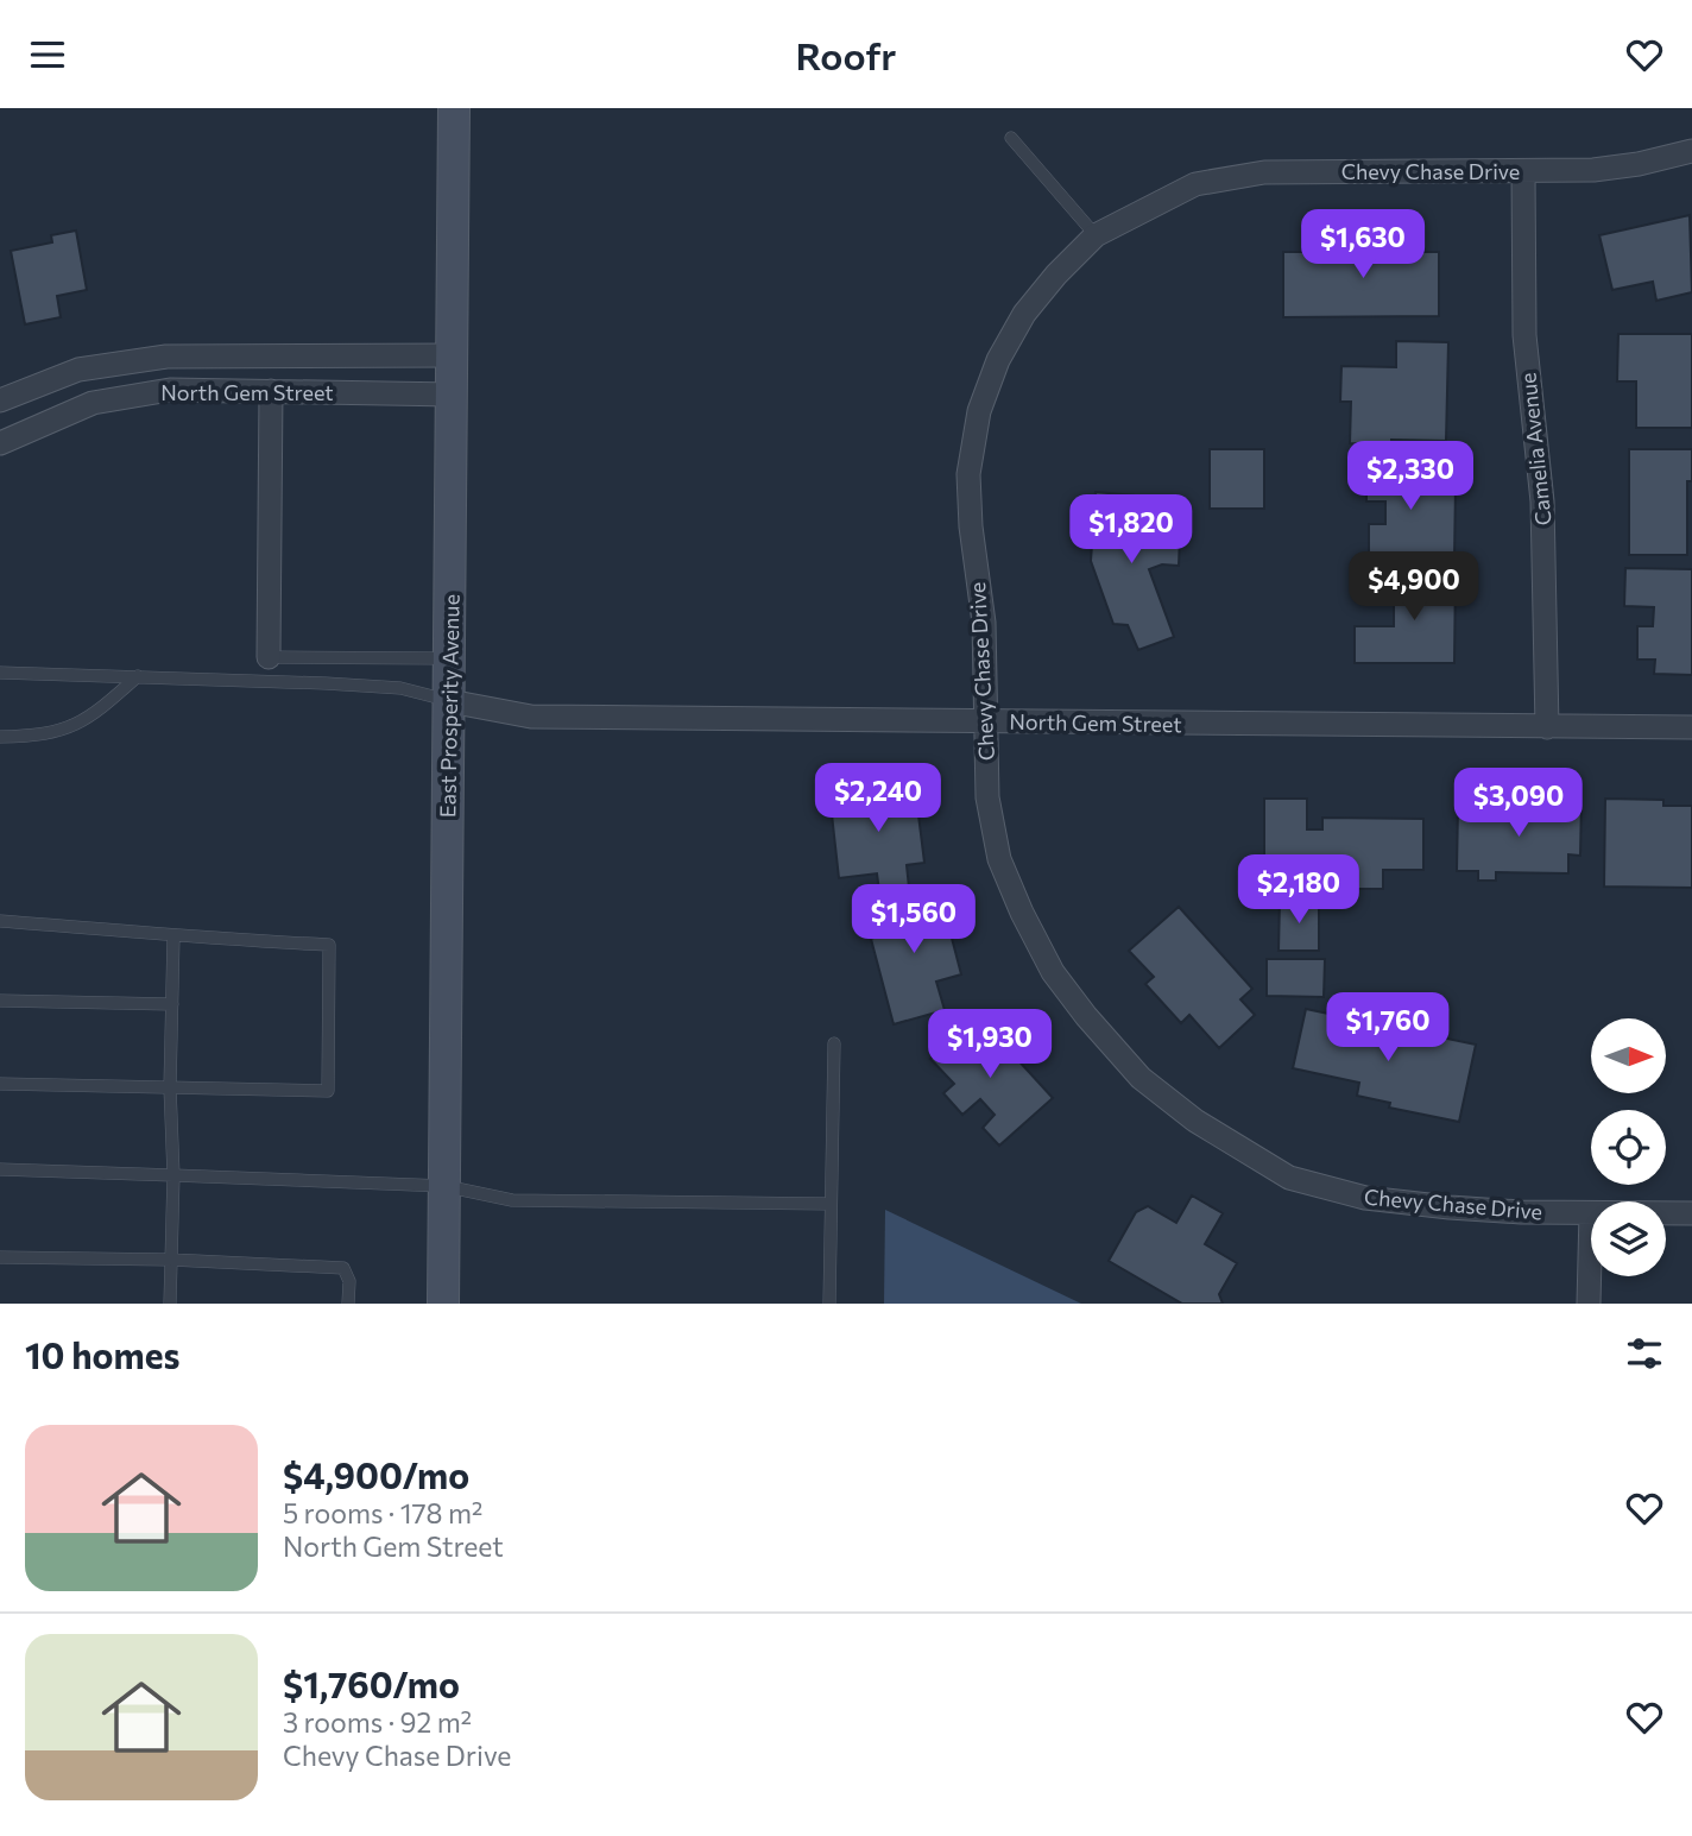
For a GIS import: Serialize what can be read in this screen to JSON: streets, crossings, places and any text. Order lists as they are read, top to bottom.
{
  "streets": {
    "main road": ["East Prosperity Avenue"],
    "street": ["Chevy Chase Drive", "North Gem Street", "Camelia Avenue"]
  },
  "crossings": [
    ["Chevy Chase Drive", "North Gem Street"],
    ["Chevy Chase Drive", "Camelia Avenue"],
    ["North Gem Street", "Camelia Avenue"],
    ["North Gem Street", "East Prosperity Avenue"]
  ],
  "north": "right",
  "page": {
    "header": "Roofr",
    "price": [
      "$1,630",
      "$2,330",
      "$1,820",
      "$4,900",
      "$2,240",
      "$3,090",
      "$2,180",
      "$1,560",
      "$1,760",
      "$1,930"
    ],
    "heading": "10 homes",
    "list": [
      {
        "name": "$4,900/mo",
        "note": "5 rooms · 178 m² · North Gem Street"
      },
      {
        "name": "$1,760/mo",
        "note": "3 rooms · 92 m² · Chevy Chase Drive"
      }
    ]
  }
}
